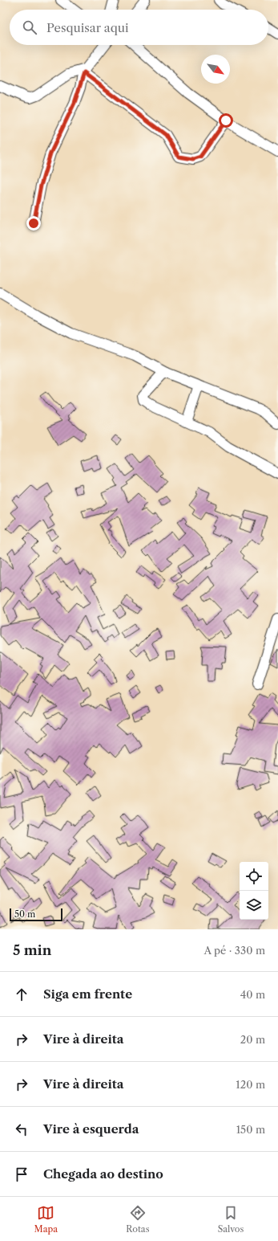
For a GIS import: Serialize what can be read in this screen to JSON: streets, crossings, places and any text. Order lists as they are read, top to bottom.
{
  "scale_bar": "50 m",
  "north": "bottom right",
  "page": {
    "search": "Pesquisar aqui",
    "scale": "50 m",
    "heading": ["5 min", "A pé · 330 m"],
    "list": [
      ["Siga em frente", "40 m"],
      ["Vire à direita", "20 m"],
      ["Vire à direita", "120 m"],
      ["Vire à esquerda", "150 m"],
      "Chegada ao destino"
    ],
    "nav": ["Mapa", "Rotas", "Salvos"]
  }
}
